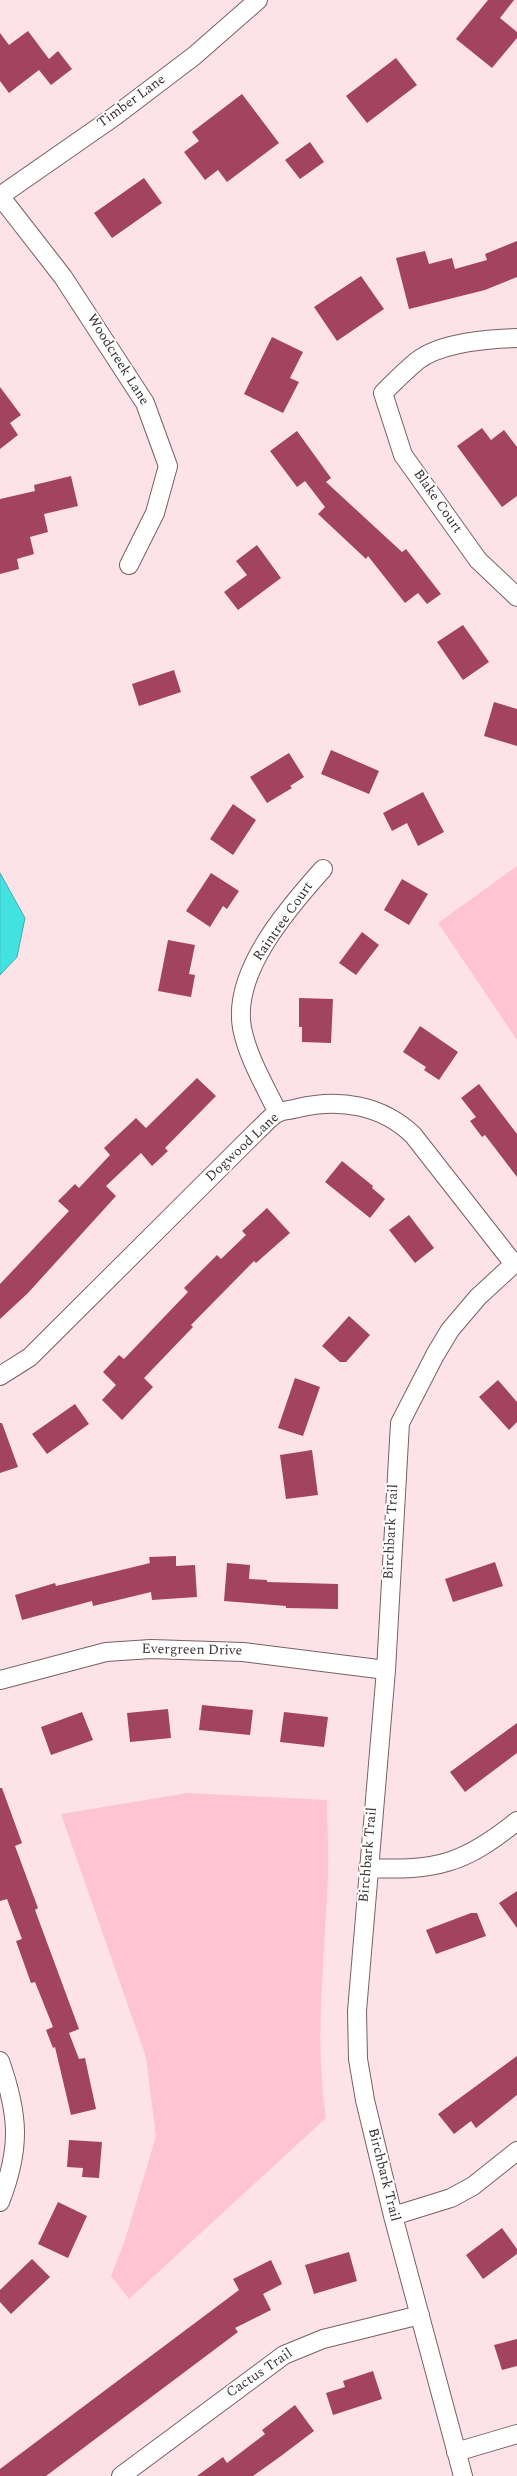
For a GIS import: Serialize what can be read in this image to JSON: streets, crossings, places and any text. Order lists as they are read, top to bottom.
{
  "streets": {
    "street": [
      "Timber Lane",
      "Woodcreek Lane",
      "Blake Court",
      "Raintree Court",
      "Dogwood Lane",
      "Birchbark Trail",
      "Evergreen Drive",
      "Cactus Trail"
    ]
  },
  "crossings": [
    ["Timber Lane", "Woodcreek Lane"],
    ["Raintree Court", "Dogwood Lane"],
    ["Dogwood Lane", "Birchbark Trail"],
    ["Birchbark Trail", "Evergreen Drive"],
    ["Birchbark Trail", "Cactus Trail"]
  ]
}
